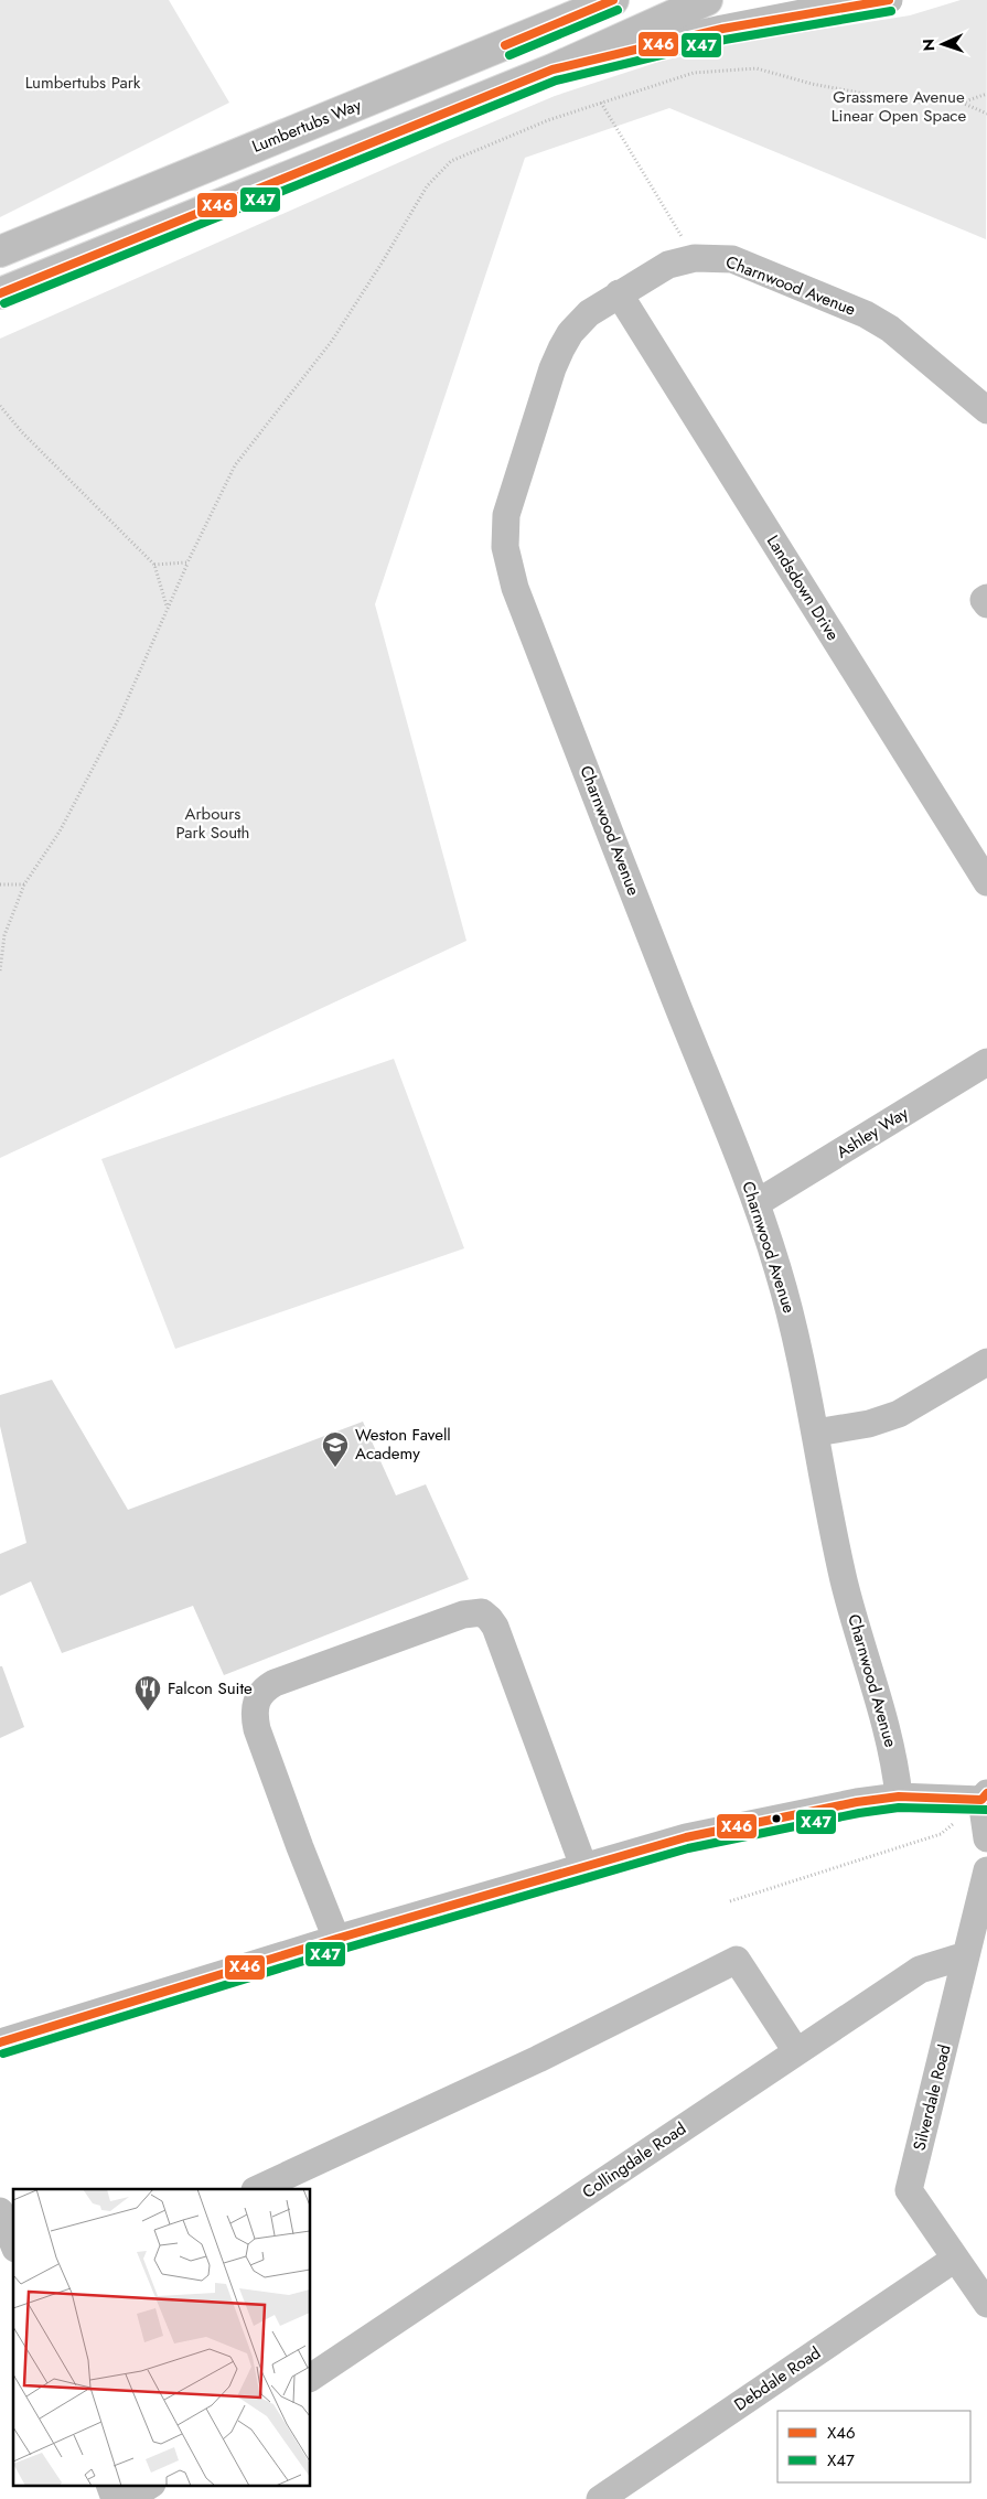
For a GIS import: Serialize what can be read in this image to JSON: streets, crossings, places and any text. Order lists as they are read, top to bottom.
{
  "streets": {
    "highway": ["Lumbertubs Way"],
    "street": [
      "Charnwood Avenue",
      "Landsdown Drive",
      "Ashley Way",
      "Silverdale Road",
      "Collingdale Road",
      "Debdale Road"
    ]
  },
  "crossings": [
    ["Charnwood Avenue", "Landsdown Drive"],
    ["Charnwood Avenue", "Ashley Way"],
    ["Silverdale Road", "Collingdale Road"],
    ["Silverdale Road", "Debdale Road"]
  ],
  "parks": ["Lumbertubs Park", "Grassmere Avenue Linear Open Space", "Arbours Park South"],
  "places": {
    "school or university": ["Weston Favell Academy"],
    "restaurant": ["Falcon Suite"]
  },
  "lines": ["transit line X46", "transit line X47"],
  "legend": ["X46", "X47"],
  "north": "left"
}
